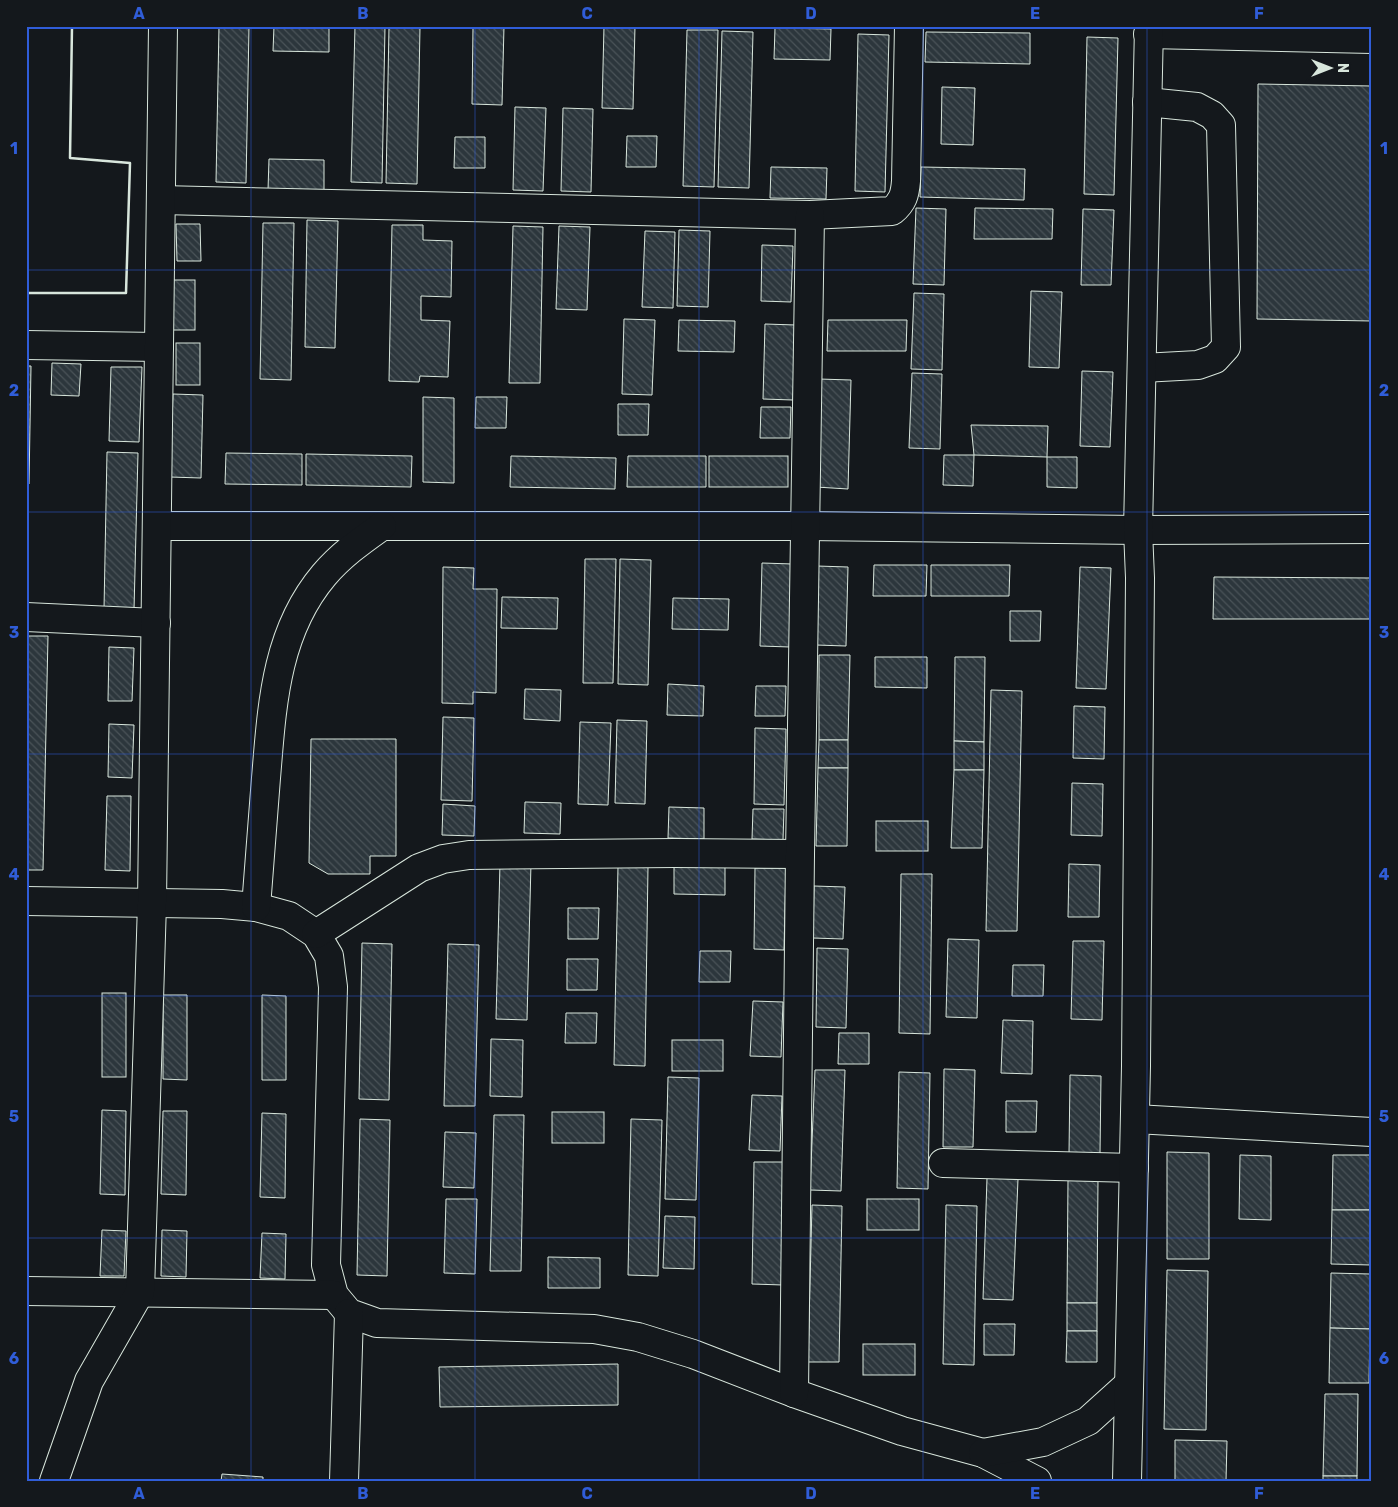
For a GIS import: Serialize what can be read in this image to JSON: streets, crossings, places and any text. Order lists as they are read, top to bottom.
{
  "north": "right",
  "grid": {
    "columns": [
      "A",
      "B",
      "C",
      "D",
      "E",
      "F"
    ],
    "rows": [
      "1",
      "2",
      "3",
      "4",
      "5",
      "6"
    ]
  }
}
